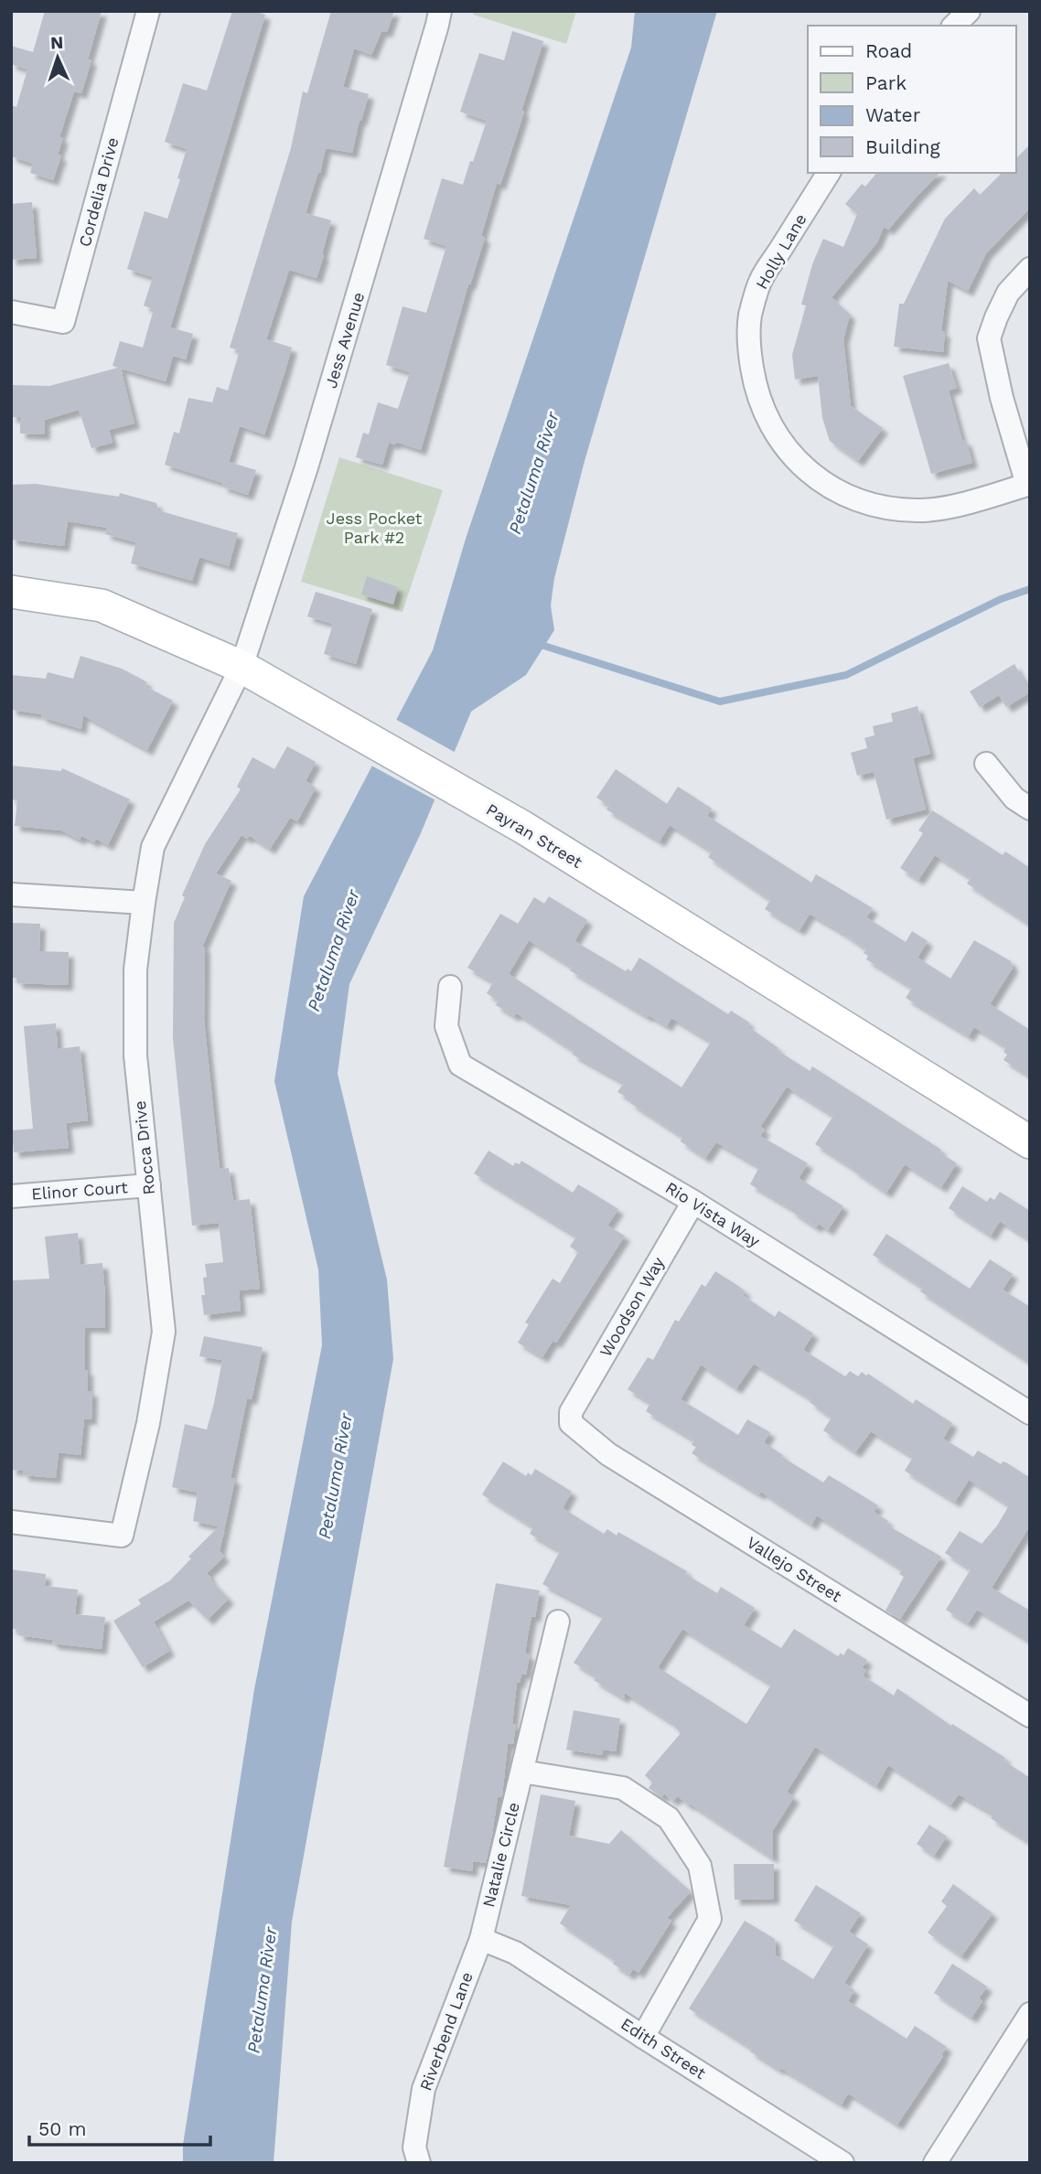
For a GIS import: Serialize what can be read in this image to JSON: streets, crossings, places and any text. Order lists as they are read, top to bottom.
{
  "streets": {
    "main road": ["Payran Street"],
    "street": [
      "Cordelia Drive",
      "Holly Lane",
      "Jess Avenue",
      "Rocca Drive",
      "Elinor Court",
      "Rio Vista Way",
      "Woodson Way",
      "Vallejo Street",
      "Natalie Circle",
      "Riverbend Lane",
      "Edith Street"
    ]
  },
  "crossings": [
    ["Jess Avenue", "Payran Street"],
    ["Jess Avenue", "Rocca Drive"],
    ["Payran Street", "Rocca Drive"],
    ["Rocca Drive", "Elinor Court"],
    ["Rio Vista Way", "Woodson Way"],
    ["Woodson Way", "Vallejo Street"],
    ["Natalie Circle", "Riverbend Lane"],
    ["Natalie Circle", "Edith Street"],
    ["Riverbend Lane", "Edith Street"]
  ],
  "water": ["Petaluma River"],
  "parks": ["Jess Pocket Park #2"],
  "legend": [
    "Road",
    "Park",
    "Water",
    "Building"
  ],
  "scale_bar": "50 m",
  "north": "top"
}
